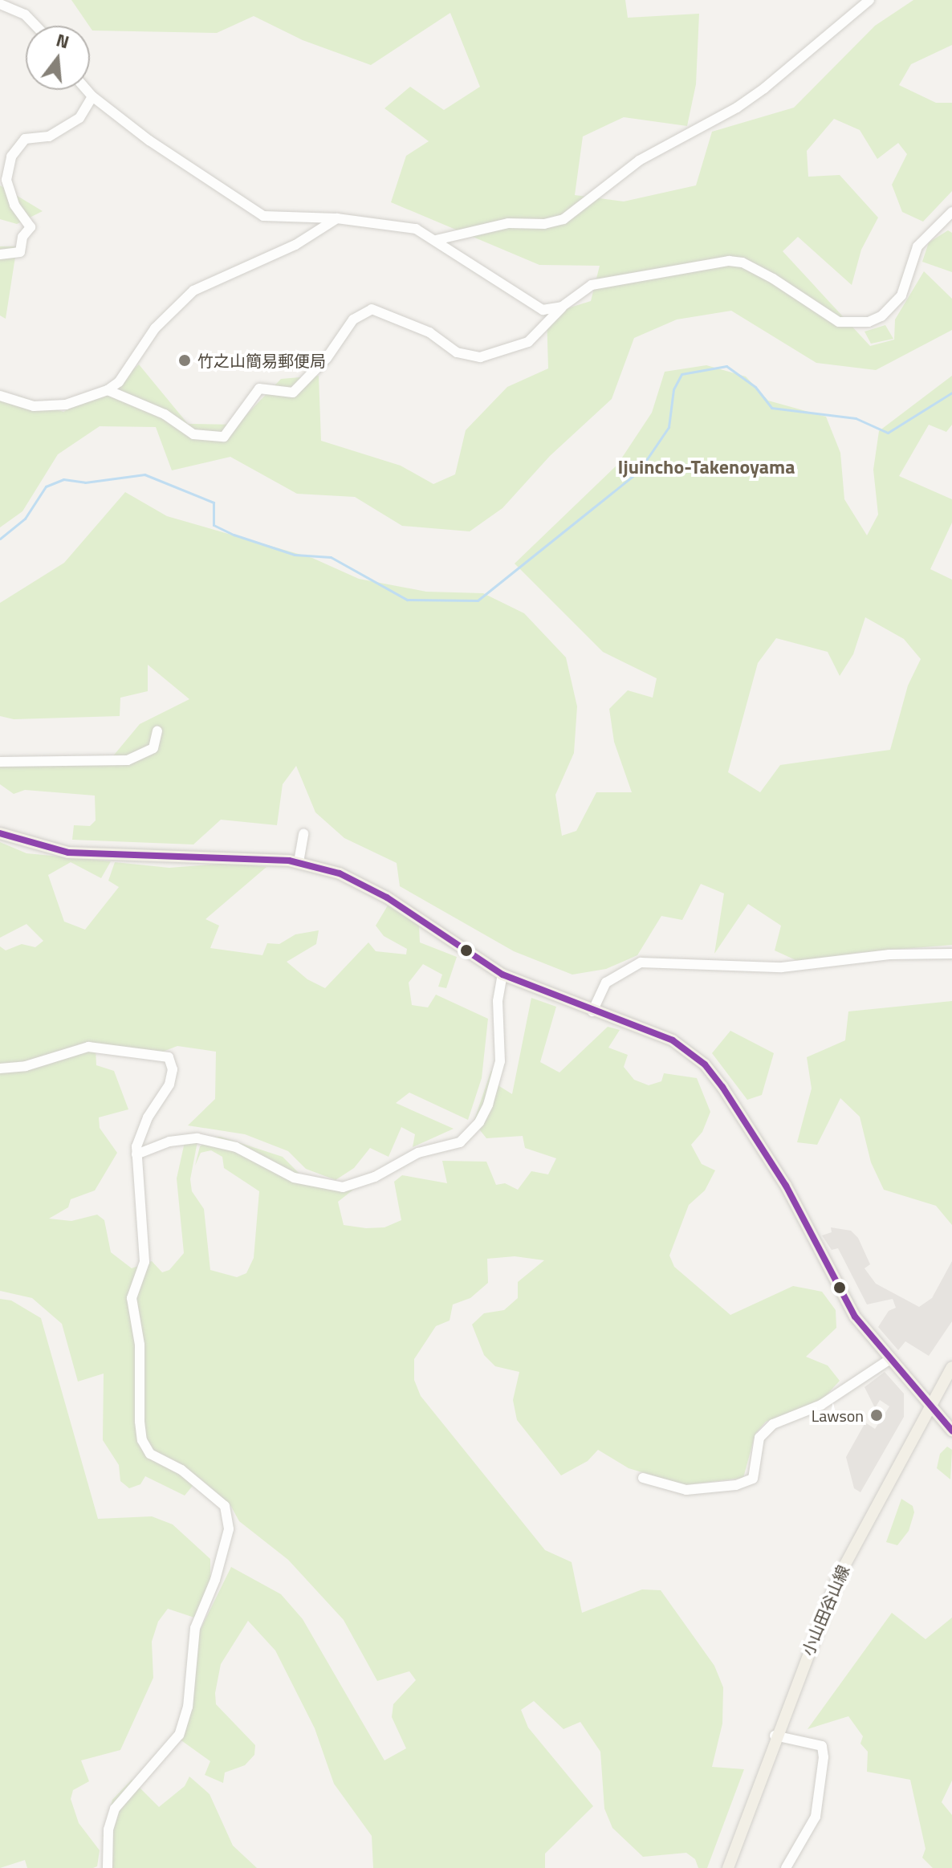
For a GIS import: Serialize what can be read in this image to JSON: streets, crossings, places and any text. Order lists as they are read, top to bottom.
{
  "streets": {
    "main road": ["小山田谷山線"]
  },
  "districts": ["Ijuincho-Takenoyama"],
  "places": ["竹之山簡易郵便局", "Lawson"],
  "north": "top"
}
